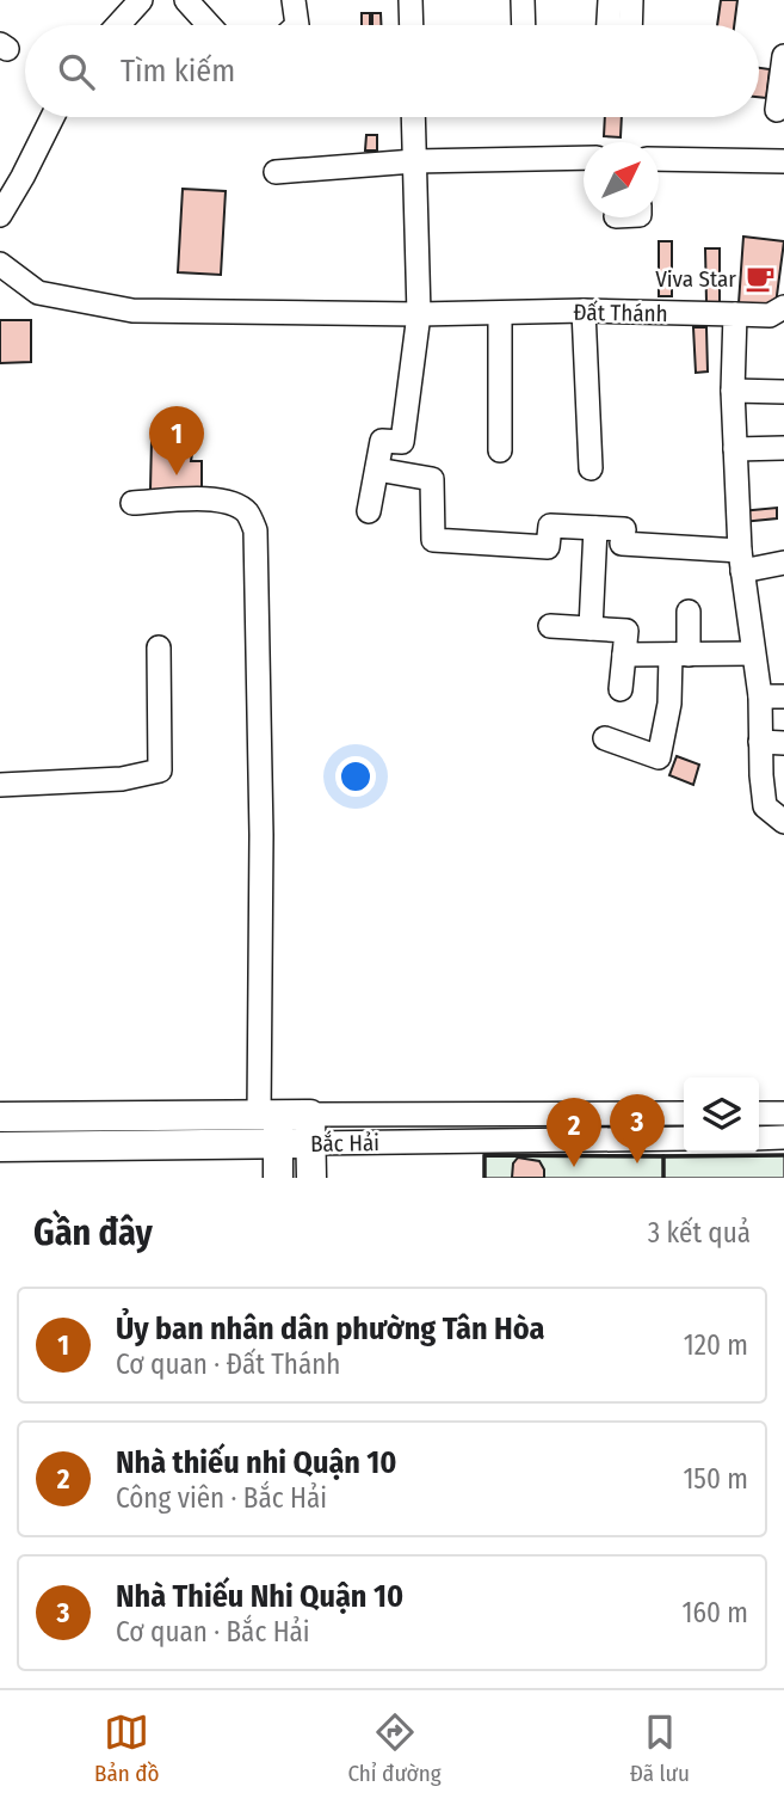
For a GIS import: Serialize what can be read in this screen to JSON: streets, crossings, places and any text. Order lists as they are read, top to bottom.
{
  "streets": {
    "main road": ["Bắc Hải"],
    "street": ["Đất Thánh"]
  },
  "places": {
    "cafe": ["Viva Star"]
  },
  "north": "top right",
  "page": {
    "search": "Tìm kiếm",
    "pins": ["1", "3", "2"],
    "heading": ["Gần đây", "3 kết quả"],
    "list": [
      {
        "mark": "1",
        "name": "Ủy ban nhân dân phường Tân Hòa",
        "note": "Cơ quan · Đất Thánh",
        "value": "120 m"
      },
      {
        "mark": "2",
        "name": "Nhà thiếu nhi Quận 10",
        "note": "Công viên · Bắc Hải",
        "value": "150 m"
      },
      {
        "mark": "3",
        "name": "Nhà Thiếu Nhi Quận 10",
        "note": "Cơ quan · Bắc Hải",
        "value": "160 m"
      }
    ],
    "nav": ["Bản đồ", "Chỉ đường", "Đã lưu"]
  }
}
